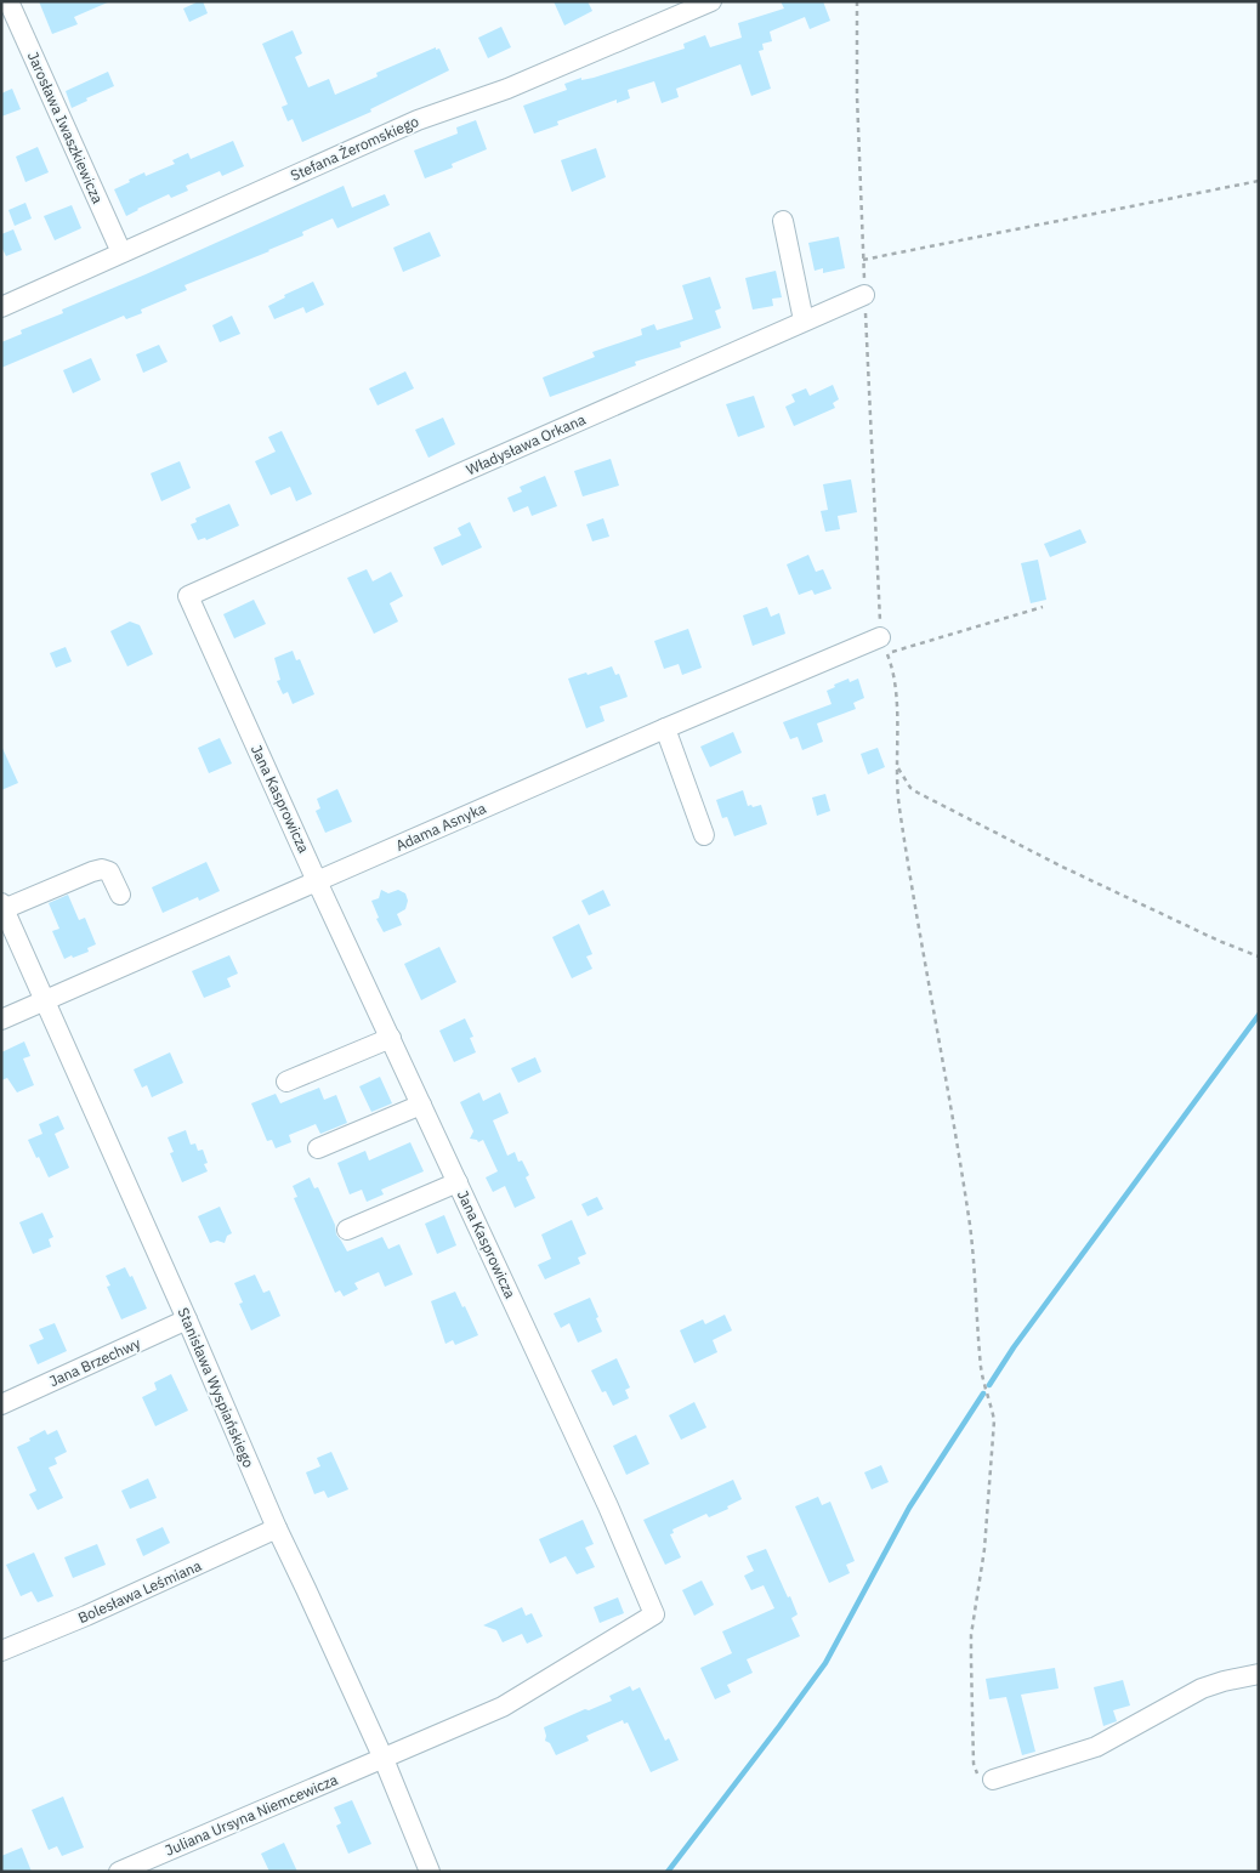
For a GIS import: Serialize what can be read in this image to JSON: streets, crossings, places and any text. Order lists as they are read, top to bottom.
{
  "streets": {
    "street": [
      "Jarosława Iwaszkiewicza",
      "Stefana Żeromskiego",
      "Władysława Orkana",
      "Jana Kasprowicza",
      "Adama Asnyka",
      "Jana Brzechwy",
      "Stanisława Wyspiańskiego",
      "Bolesława Leśmiana",
      "Juliana Ursyna Niemcewicza"
    ]
  },
  "crossings": [
    ["Jarosława Iwaszkiewicza", "Stefana Żeromskiego"],
    ["Władysława Orkana", "Jana Kasprowicza"],
    ["Jana Kasprowicza", "Adama Asnyka"],
    ["Jana Kasprowicza", "Stanisława Wyspiańskiego"],
    ["Jana Kasprowicza", "Juliana Ursyna Niemcewicza"],
    ["Adama Asnyka", "Stanisława Wyspiańskiego"],
    ["Jana Brzechwy", "Stanisława Wyspiańskiego"],
    ["Stanisława Wyspiańskiego", "Bolesława Leśmiana"],
    ["Stanisława Wyspiańskiego", "Juliana Ursyna Niemcewicza"]
  ]
}
